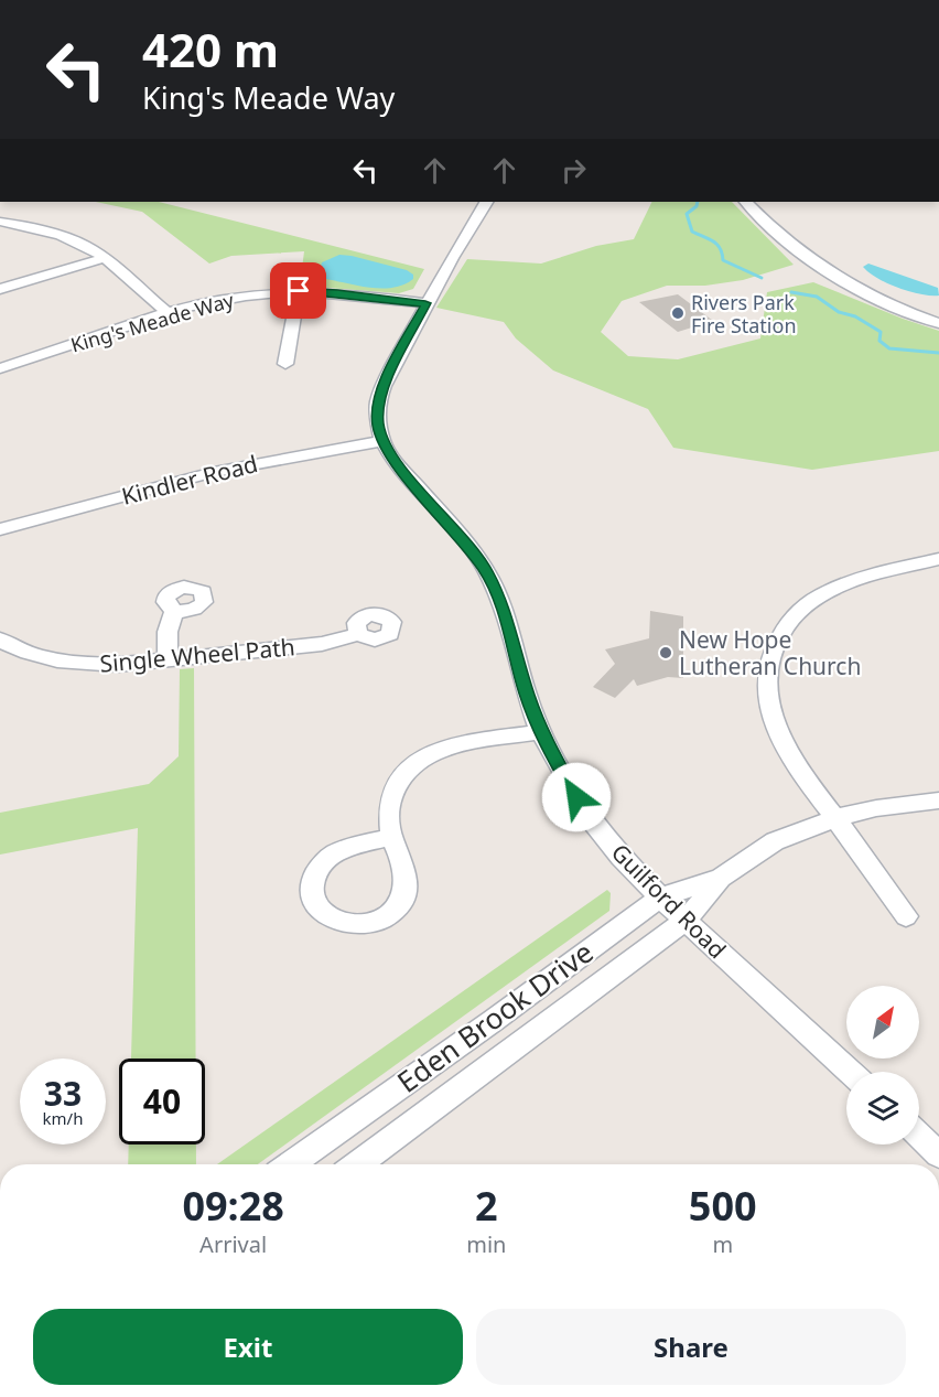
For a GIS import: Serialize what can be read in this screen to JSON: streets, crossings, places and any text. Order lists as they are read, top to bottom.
{
  "streets": {
    "street": [
      "King's Meade Way",
      "Kindler Road",
      "Single Wheel Path",
      "Guilford Road",
      "Eden Brook Drive"
    ]
  },
  "crossings": [
    ["King's Meade Way", "Guilford Road"],
    ["Kindler Road", "Guilford Road"],
    ["Guilford Road", "Eden Brook Drive"]
  ],
  "places": ["Rivers Park Fire Station", "New Hope Lutheran Church"],
  "north": "top right",
  "page": {
    "turn": ["420 m", "King's Meade Way"],
    "speed": "33 km/h",
    "limit": "40",
    "eta": [
      "09:28",
      "Arrival",
      "2",
      "min",
      "500",
      "m"
    ],
    "buttons": ["Exit", "Share"]
  }
}
